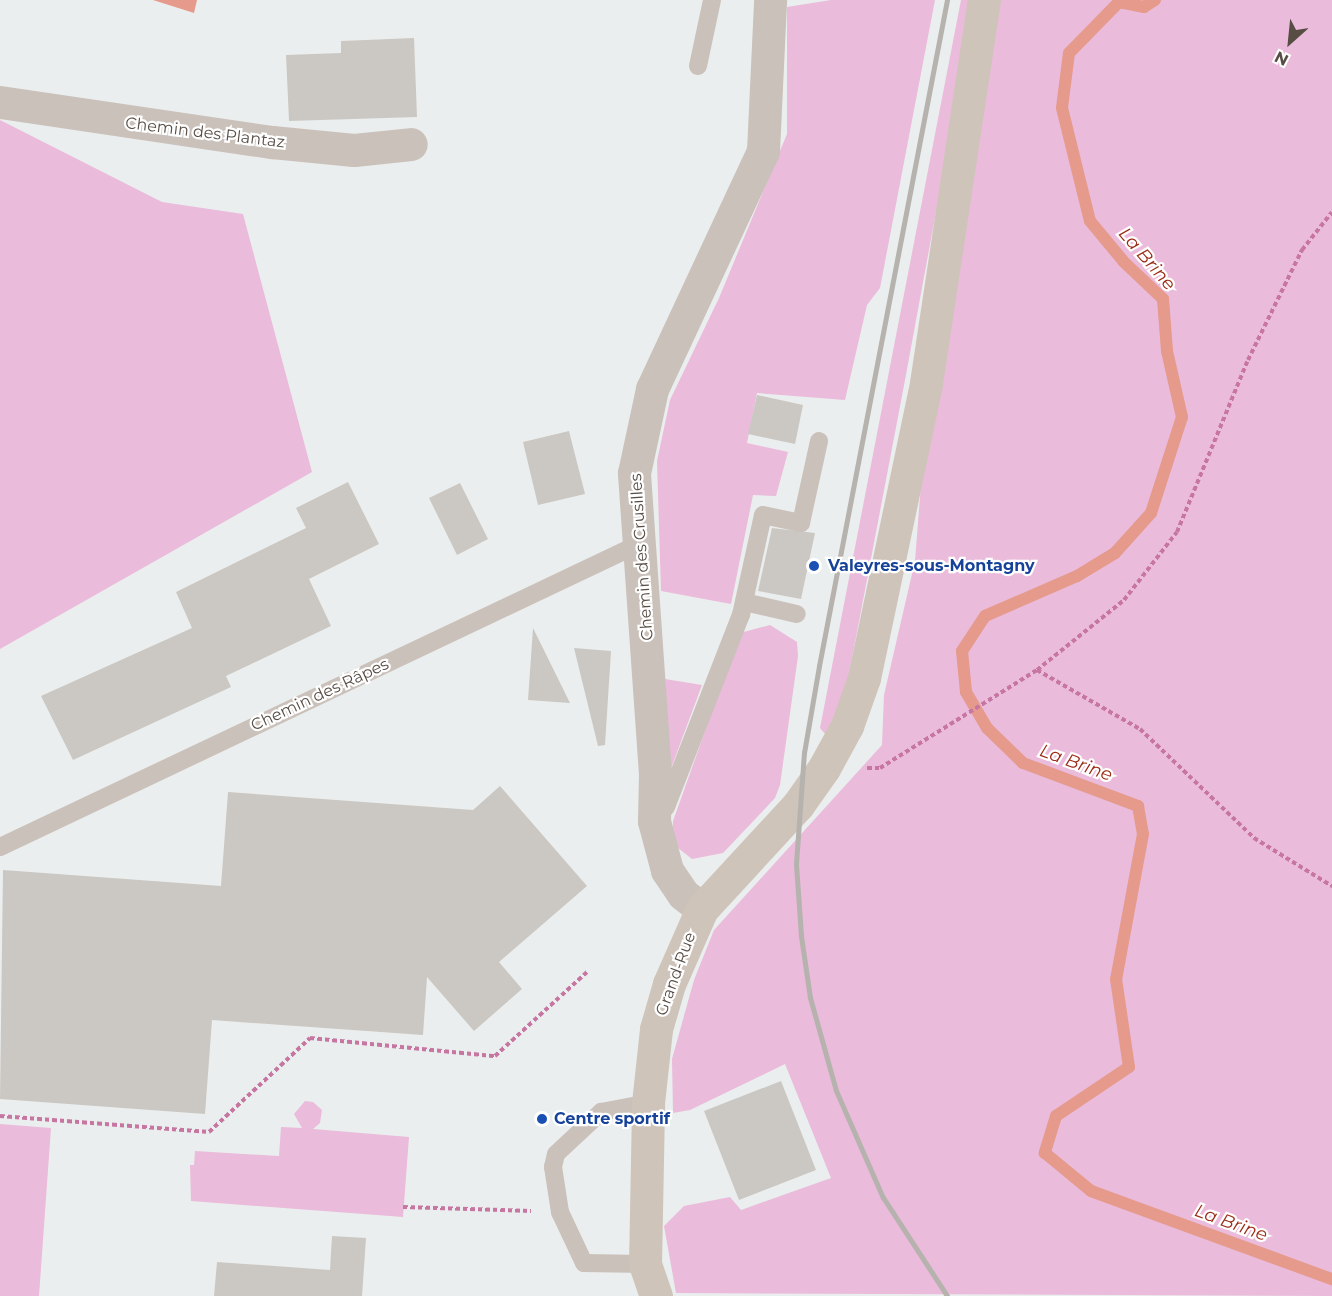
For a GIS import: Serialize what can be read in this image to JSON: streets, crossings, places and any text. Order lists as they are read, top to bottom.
{
  "streets": {
    "street": ["Chemin des Plantaz", "Chemin des Crusilles", "Grand-Rue"],
    "lane": ["Chemin des Râpes"]
  },
  "crossings": [
    ["Chemin des Crusilles", "Chemin des Râpes"],
    ["Chemin des Crusilles", "Grand-Rue"]
  ],
  "water": ["La Brine"],
  "places": ["Valeyres-sous-Montagny", "Centre sportif"],
  "north": "bottom left"
}
